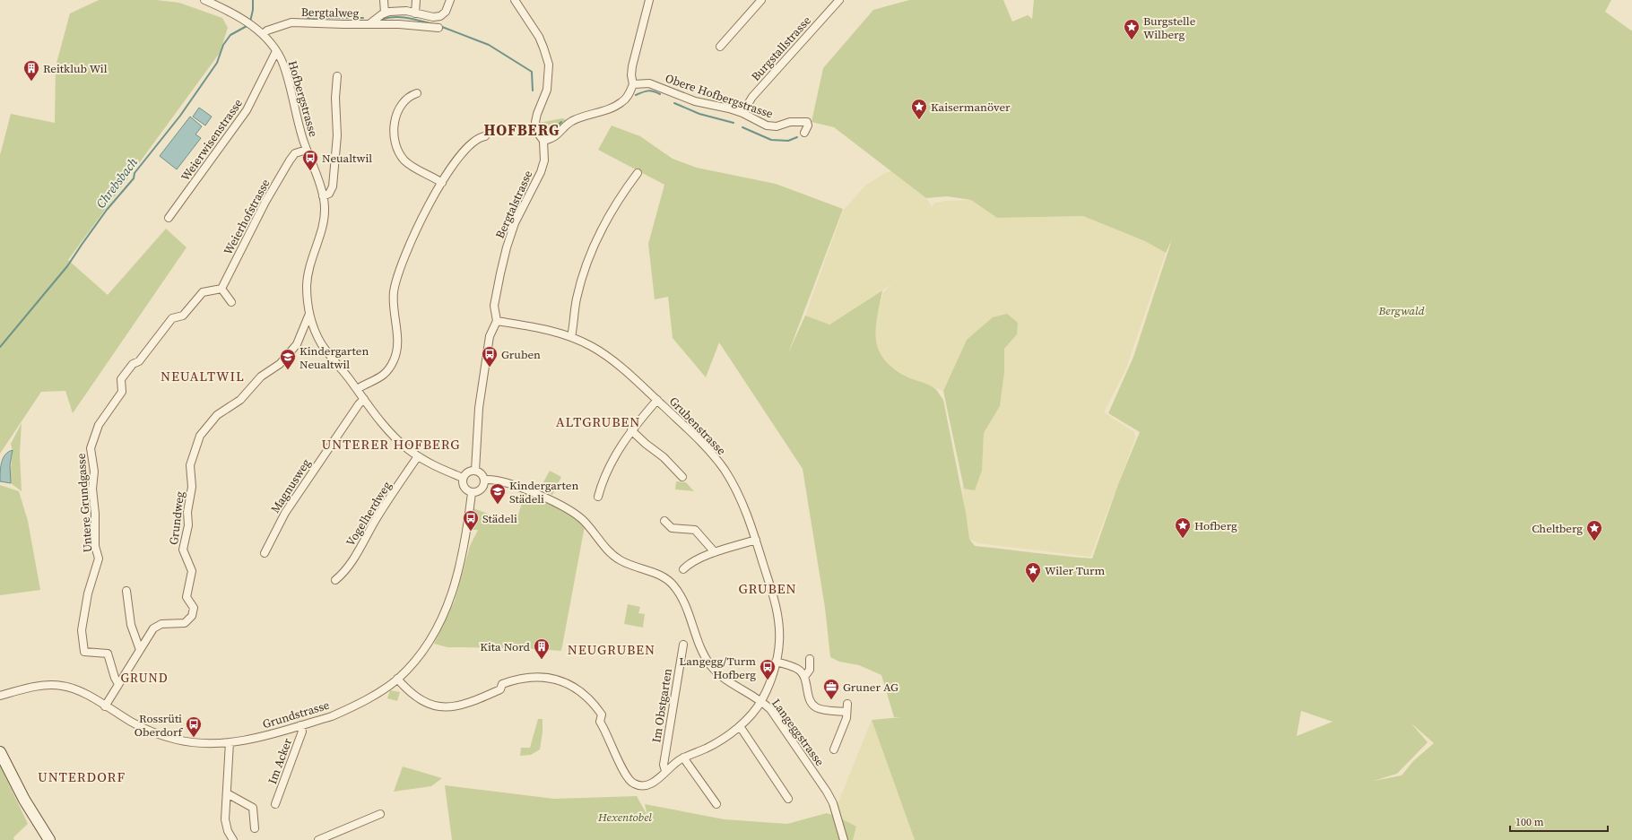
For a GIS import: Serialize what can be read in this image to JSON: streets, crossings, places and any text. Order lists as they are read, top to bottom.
{
  "streets": {
    "street": [
      "Bergtalweg",
      "Burgstallstrasse",
      "Obere Hofbergstrasse",
      "Hofbergstrasse",
      "Weierwisenstrasse",
      "Bergtalstrasse",
      "Weierhofstrasse",
      "Grubenstrasse",
      "Magnusweg",
      "Untere Grundgasse",
      "Vogelherdweg",
      "Grundweg",
      "Im Obstgarten",
      "Grundstrasse",
      "Langeggstrasse",
      "Im Acker"
    ]
  },
  "crossings": [
    ["Bergtalweg", "Hofbergstrasse"],
    ["Burgstallstrasse", "Obere Hofbergstrasse"],
    ["Hofbergstrasse", "Weierwisenstrasse"],
    ["Hofbergstrasse", "Weierhofstrasse"],
    ["Hofbergstrasse", "Magnusweg"],
    ["Hofbergstrasse", "Vogelherdweg"],
    ["Hofbergstrasse", "Grundweg"],
    ["Hofbergstrasse", "Grundstrasse"],
    ["Hofbergstrasse", "Langeggstrasse"],
    ["Bergtalstrasse", "Grubenstrasse"],
    ["Weierhofstrasse", "Untere Grundgasse"],
    ["Grubenstrasse", "Langeggstrasse"],
    ["Untere Grundgasse", "Grundweg"],
    ["Grundweg", "Grundstrasse"],
    ["Grundstrasse", "Langeggstrasse"],
    ["Grundstrasse", "Im Acker"]
  ],
  "districts": [
    "HOFBERG",
    "NEUALTWIL",
    "ALTGRUBEN",
    "UNTERER HOFBERG",
    "GRUBEN",
    "NEUGRUBEN",
    "GRUND",
    "UNTERDORF"
  ],
  "water": ["Chrebsbach"],
  "parks": ["Bergwald", "Hexentobel"],
  "places": {
    "place": [
      "Burgstelle Wilberg",
      "Kaisermanöver",
      "Hofberg",
      "Cheltberg",
      "Wiler Turm"
    ],
    "building": ["Reitklub Wil", "Kita Nord"],
    "bus stop": [
      "Neualtwil",
      "Gruben",
      "Städeli",
      "Langegg/Turm Hofberg",
      "Rossrüti Oberdorf"
    ],
    "school or university": ["Kindergarten Neualtwil", "Kindergarten Städeli"],
    "office": ["Gruner AG"]
  },
  "scale_bar": "100 m"
}
